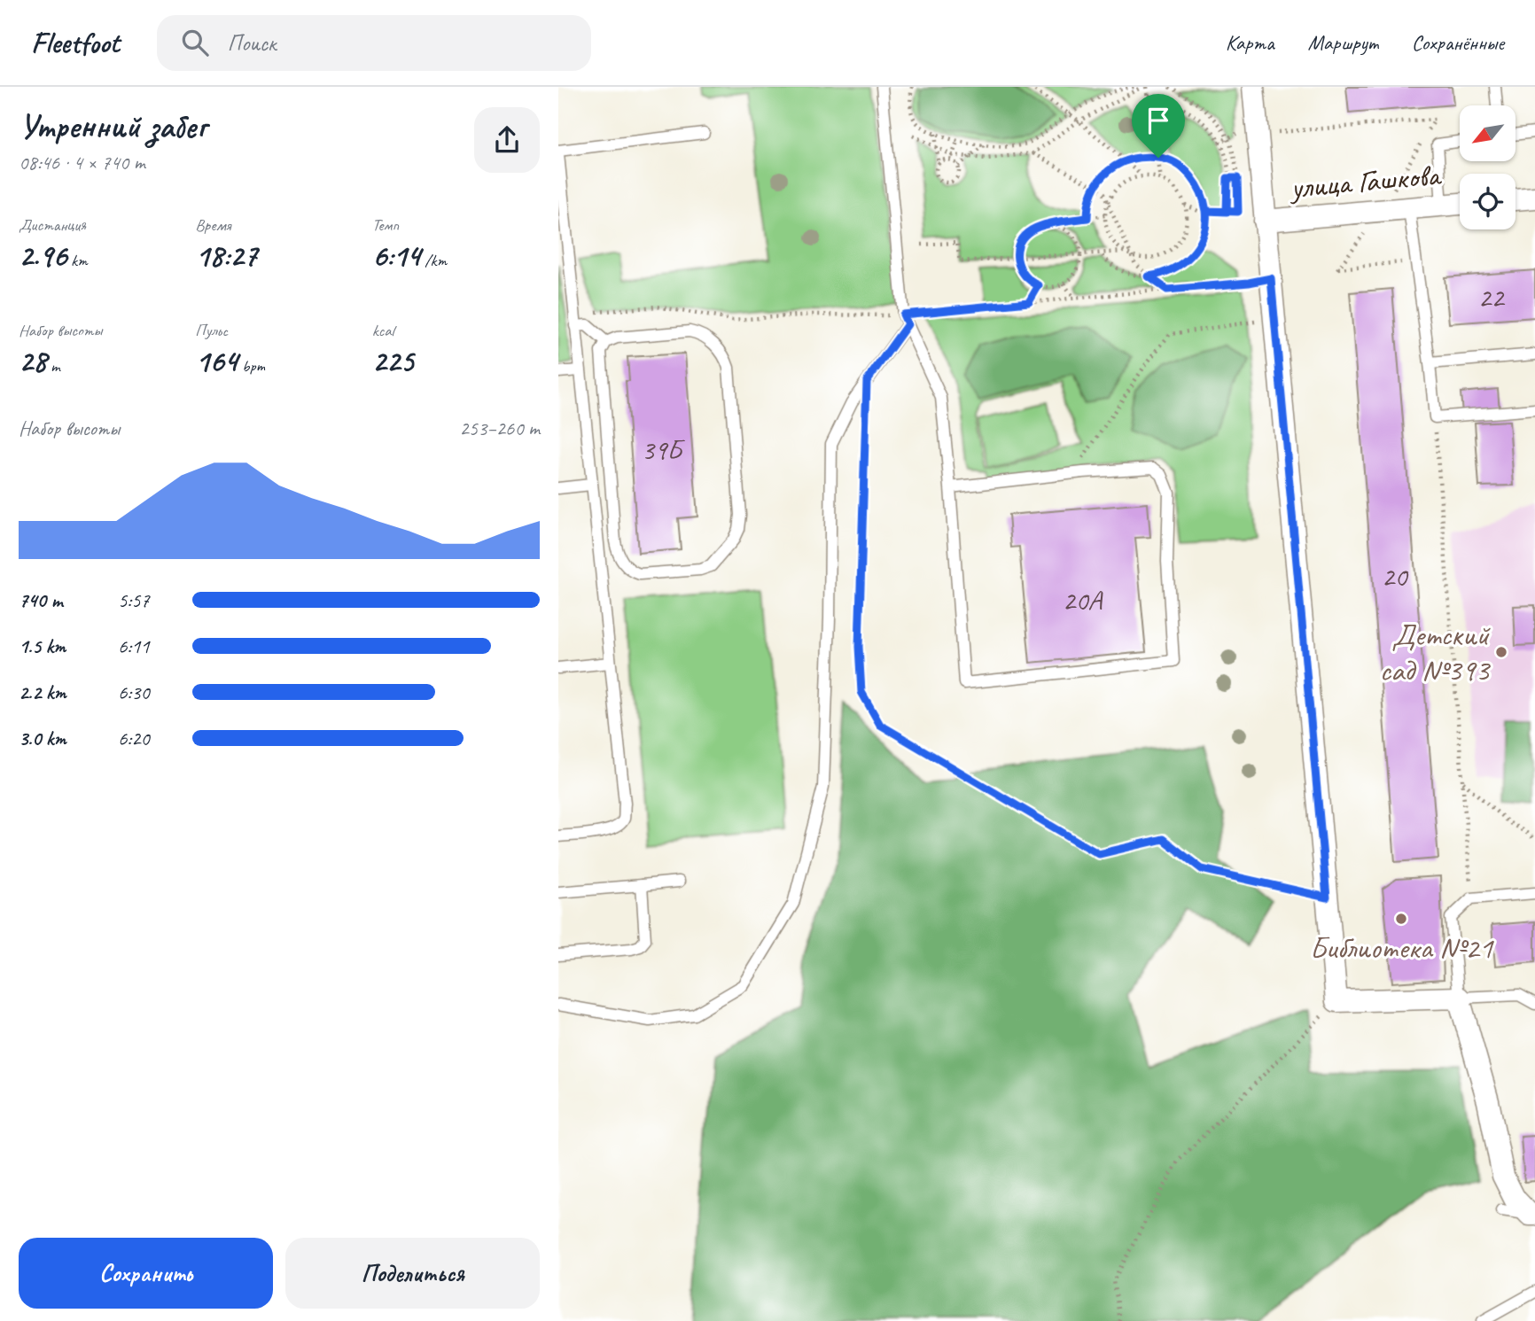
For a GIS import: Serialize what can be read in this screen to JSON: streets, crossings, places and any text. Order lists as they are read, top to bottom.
{
  "streets": {
    "street": ["улица Гашкова"]
  },
  "places": ["Детский сад №393", "Библиотека №21"],
  "house_numbers": [
    "22",
    "39Б",
    "20",
    "20А"
  ],
  "north": "bottom left",
  "page": {
    "header": "Fleetfoot",
    "search": "Поиск",
    "nav": ["Карта", "Маршрут", "Сохранённые"],
    "heading": ["Утренний забег", "08:46 · 4 × 740 m"],
    "stats": [
      ["Дистанция", "2.96 km"],
      ["Время", "18:27"],
      ["Темп", "6:14 /km"],
      ["Набор высоты", "28 m"],
      ["Пульс", "164 bpm"],
      ["kcal", "225"]
    ],
    "chart": ["Набор высоты", "253–260 m"],
    "list": [
      {
        "name": "740 m",
        "note": "5:57"
      },
      {
        "name": "1.5 km",
        "note": "6:11"
      },
      {
        "name": "2.2 km",
        "note": "6:30"
      },
      {
        "name": "3.0 km",
        "note": "6:20"
      }
    ],
    "buttons": ["Сохранить", "Поделиться"]
  }
}
